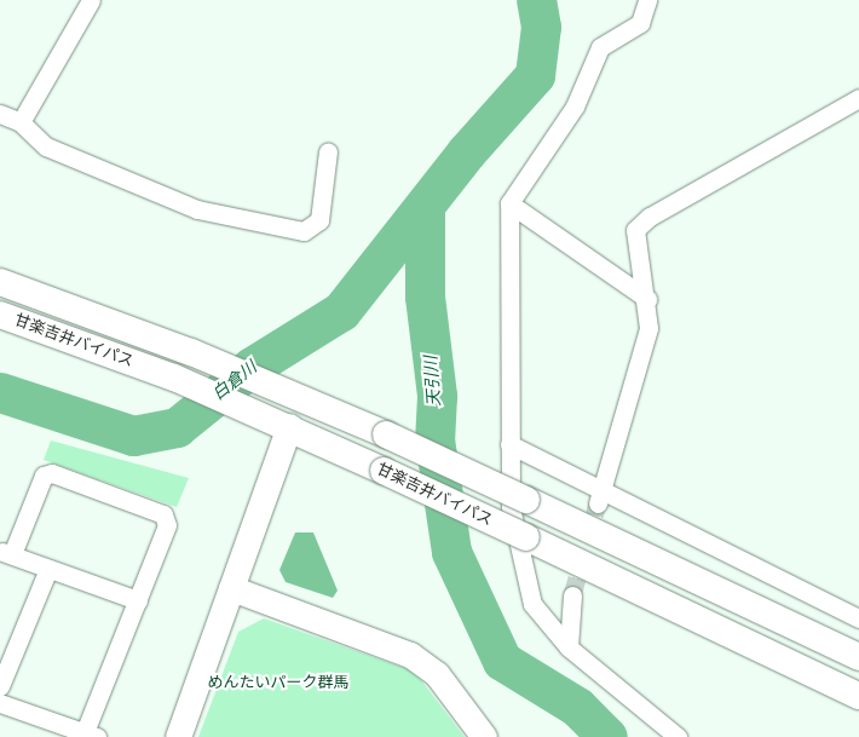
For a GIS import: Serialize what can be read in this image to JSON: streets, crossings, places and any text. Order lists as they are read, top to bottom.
{
  "streets": {
    "highway": ["甘楽吉井バイパス"]
  },
  "water": ["白倉川", "天引川"],
  "parks": ["めんたいパーク群馬"]
}
